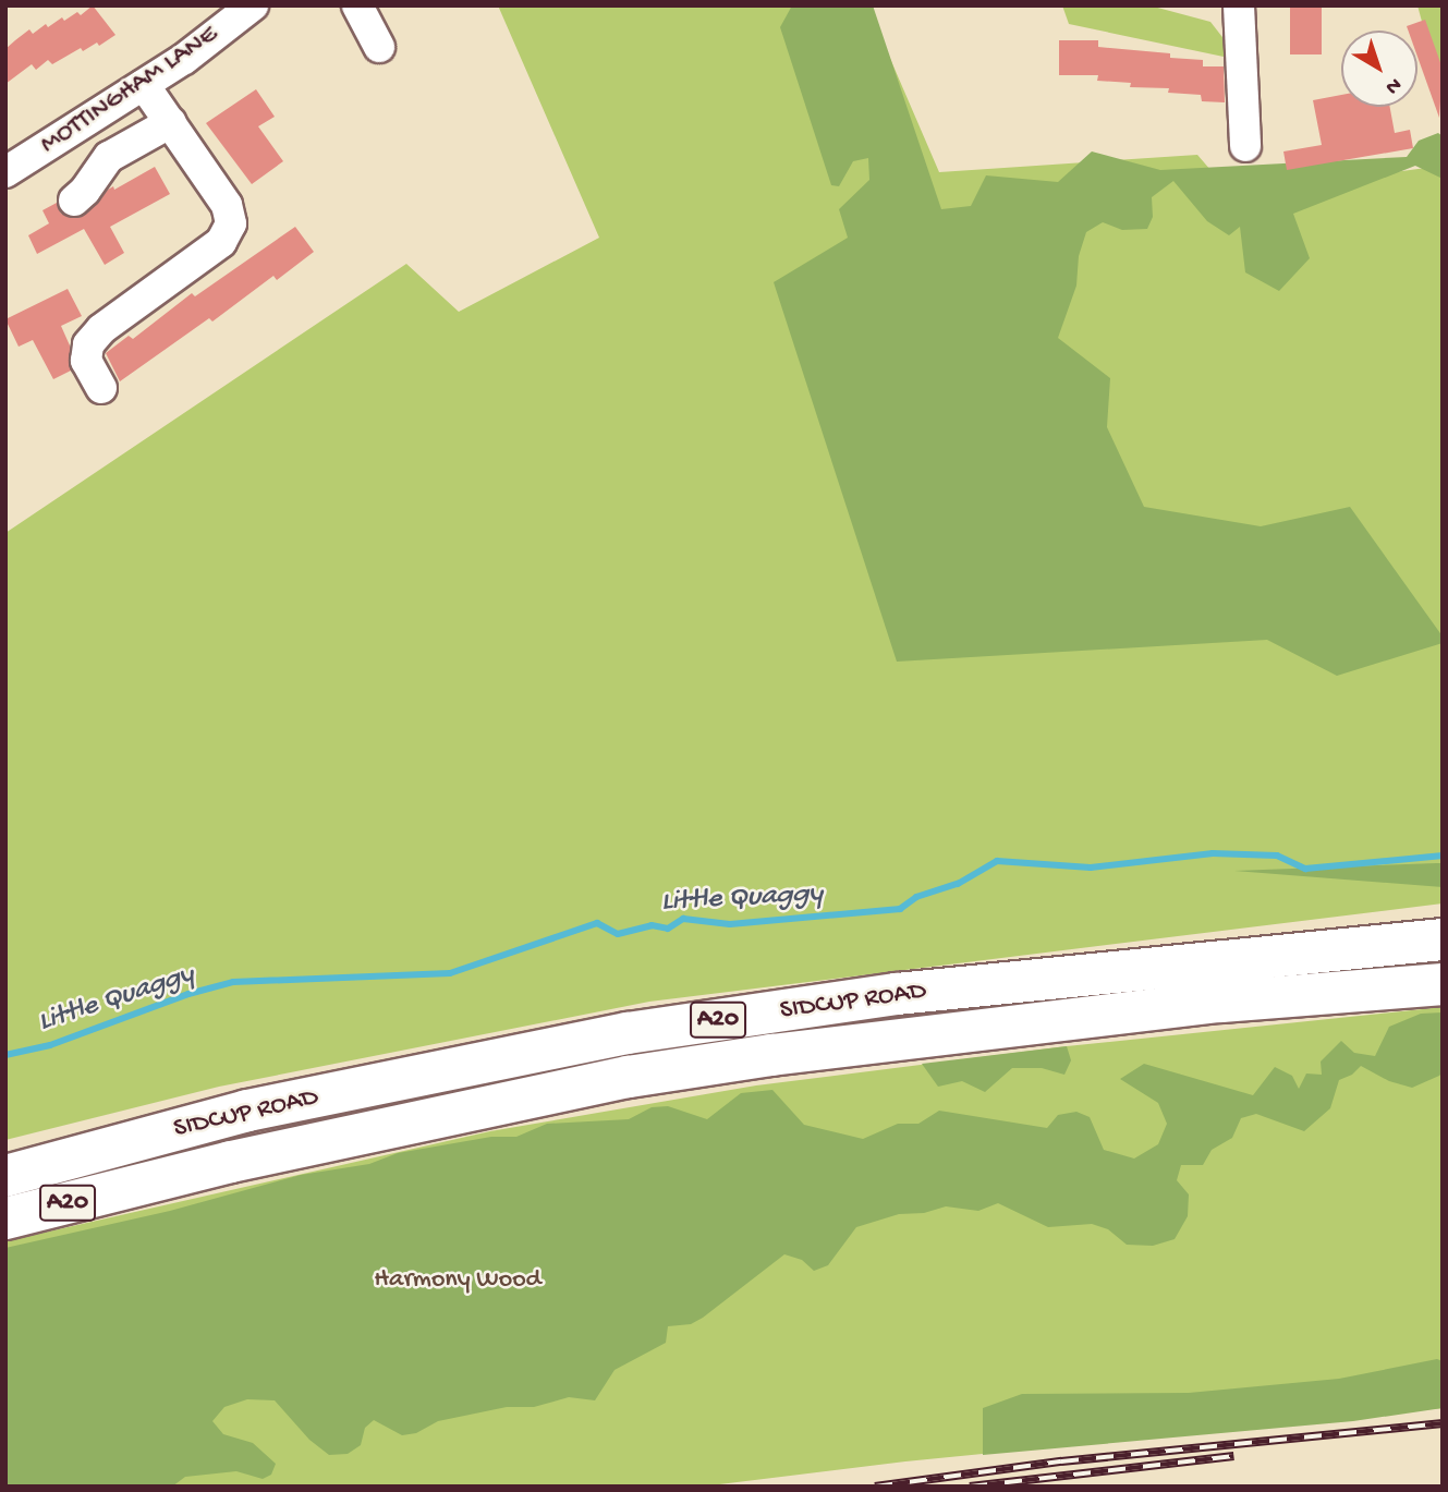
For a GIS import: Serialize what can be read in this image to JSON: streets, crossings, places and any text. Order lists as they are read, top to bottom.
{
  "streets": {
    "highway": ["SIDCUP ROAD", "A20"],
    "street": ["MOTTINGHAM LANE"]
  },
  "water": ["Little Quaggy"],
  "parks": ["Harmony Wood"],
  "north": "bottom right"
}
